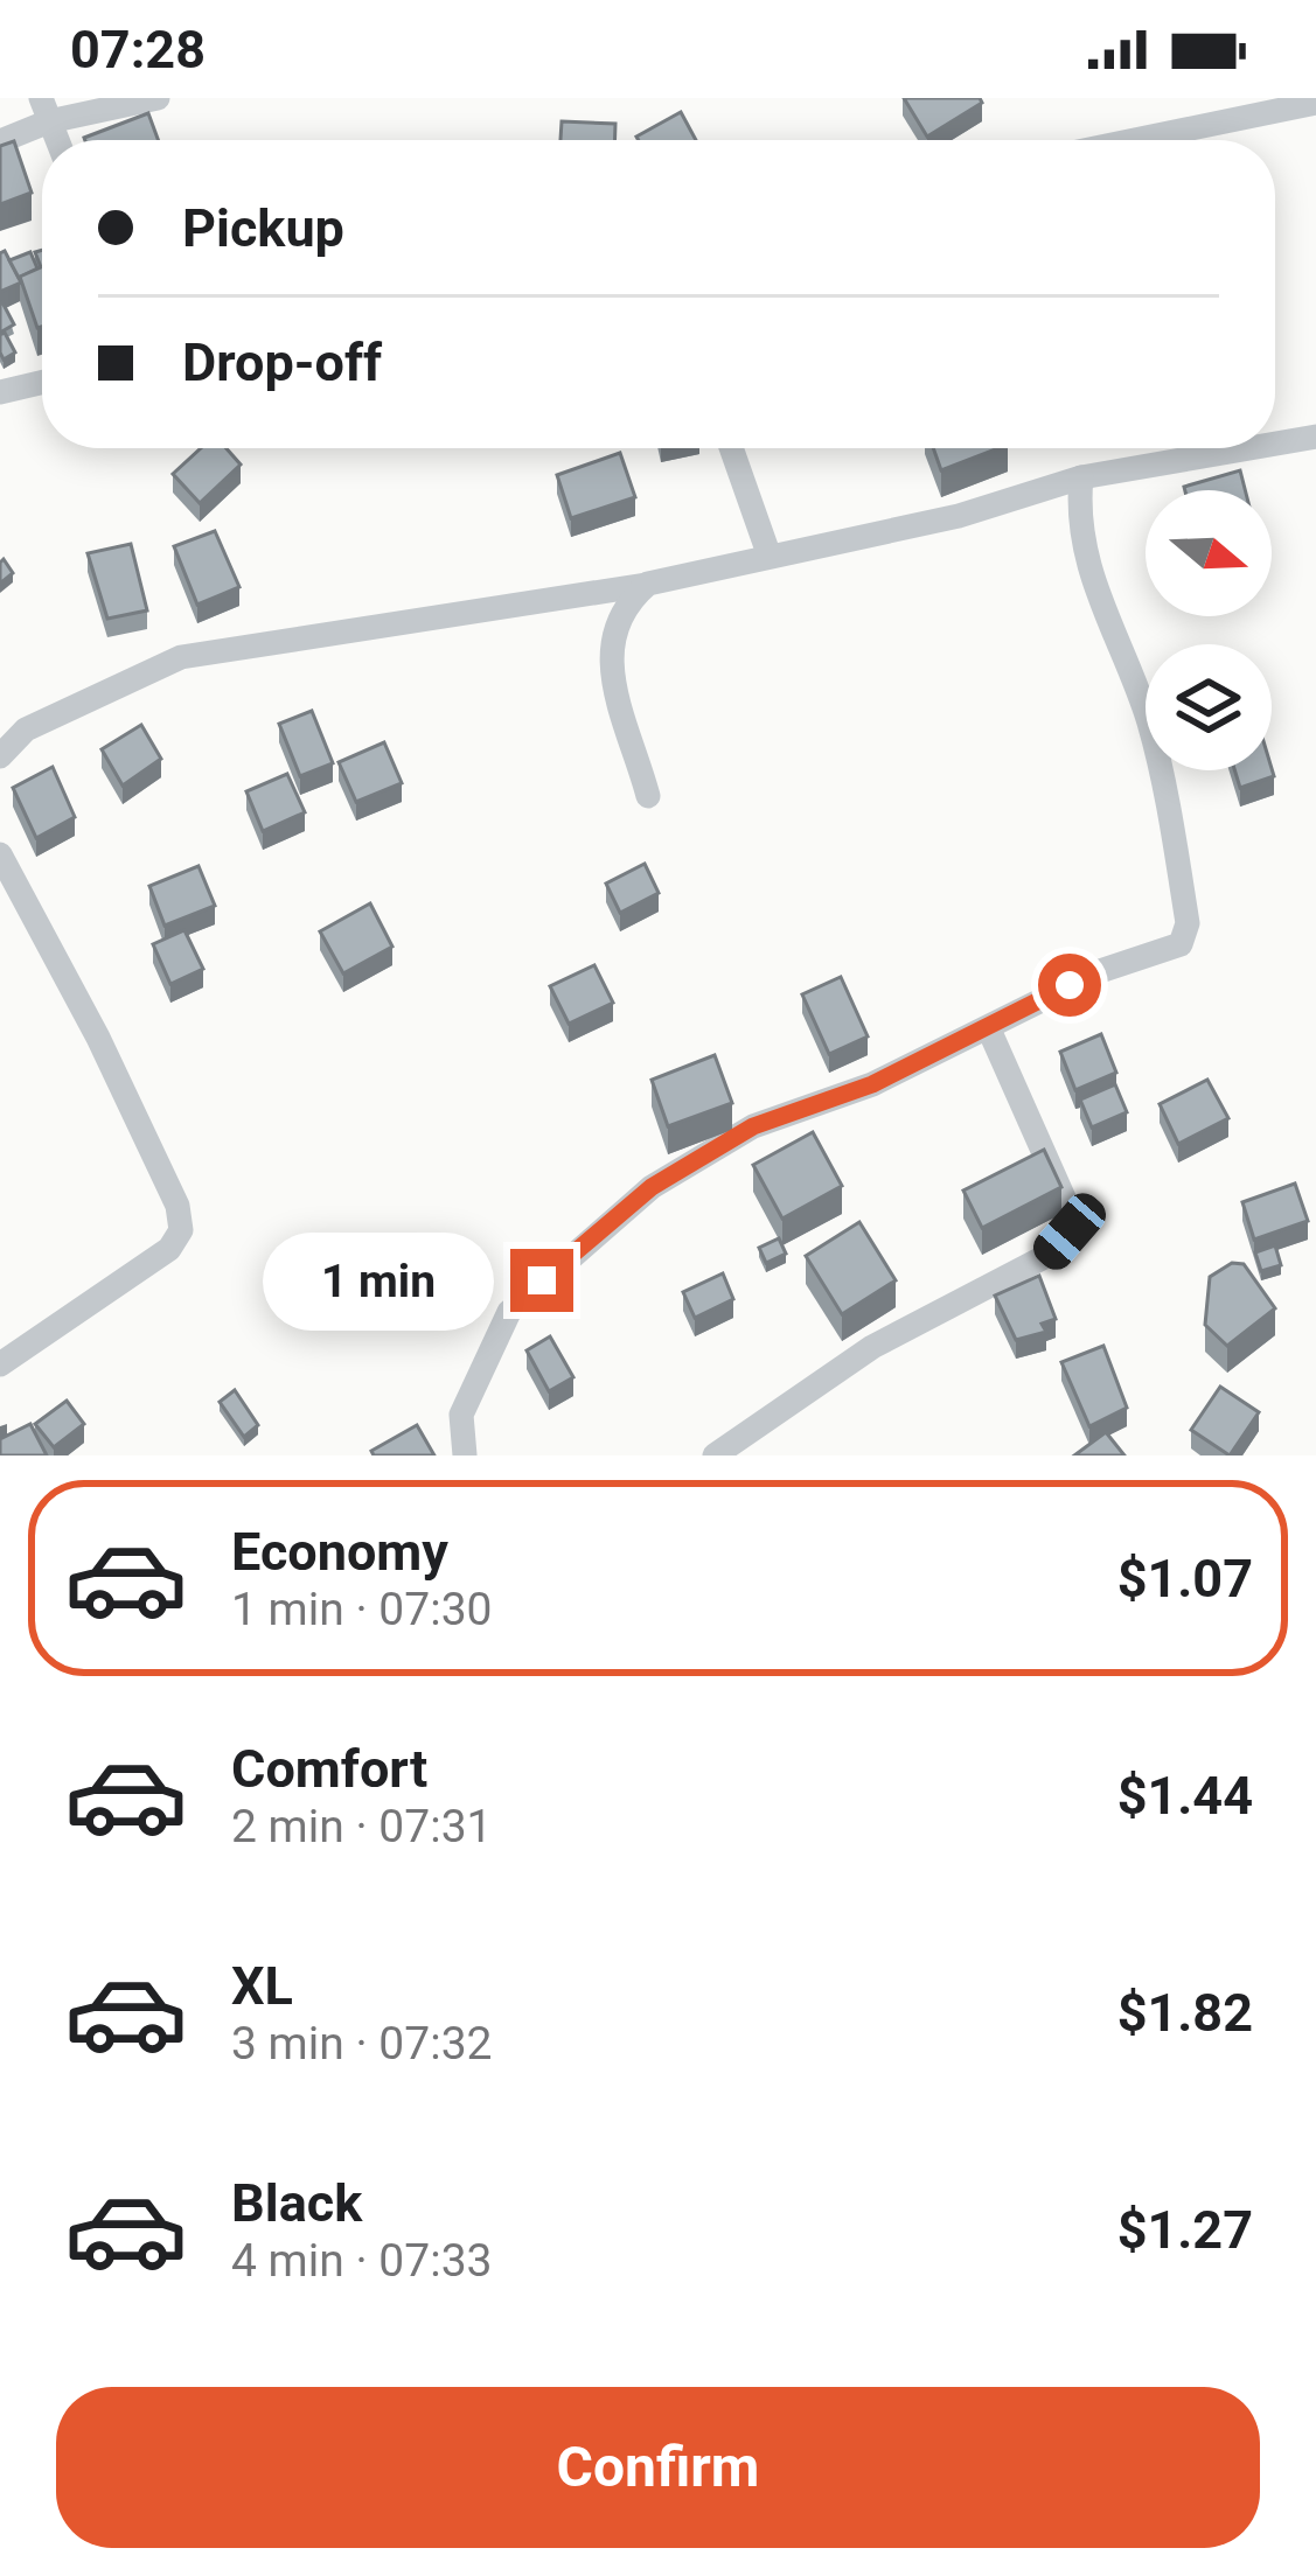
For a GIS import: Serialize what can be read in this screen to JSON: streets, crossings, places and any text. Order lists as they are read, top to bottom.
{
  "north": "right",
  "page": {
    "status": "07:28",
    "banner": ["Pickup", "Drop-off"],
    "bubble": "1 min",
    "list": [
      {
        "name": "Economy",
        "note": "1 min · 07:30",
        "value": "$1.07"
      },
      {
        "name": "Comfort",
        "note": "2 min · 07:31",
        "value": "$1.44"
      },
      {
        "name": "XL",
        "note": "3 min · 07:32",
        "value": "$1.82"
      },
      {
        "name": "Black",
        "note": "4 min · 07:33",
        "value": "$1.27"
      }
    ],
    "buttons": "Confirm"
  }
}
